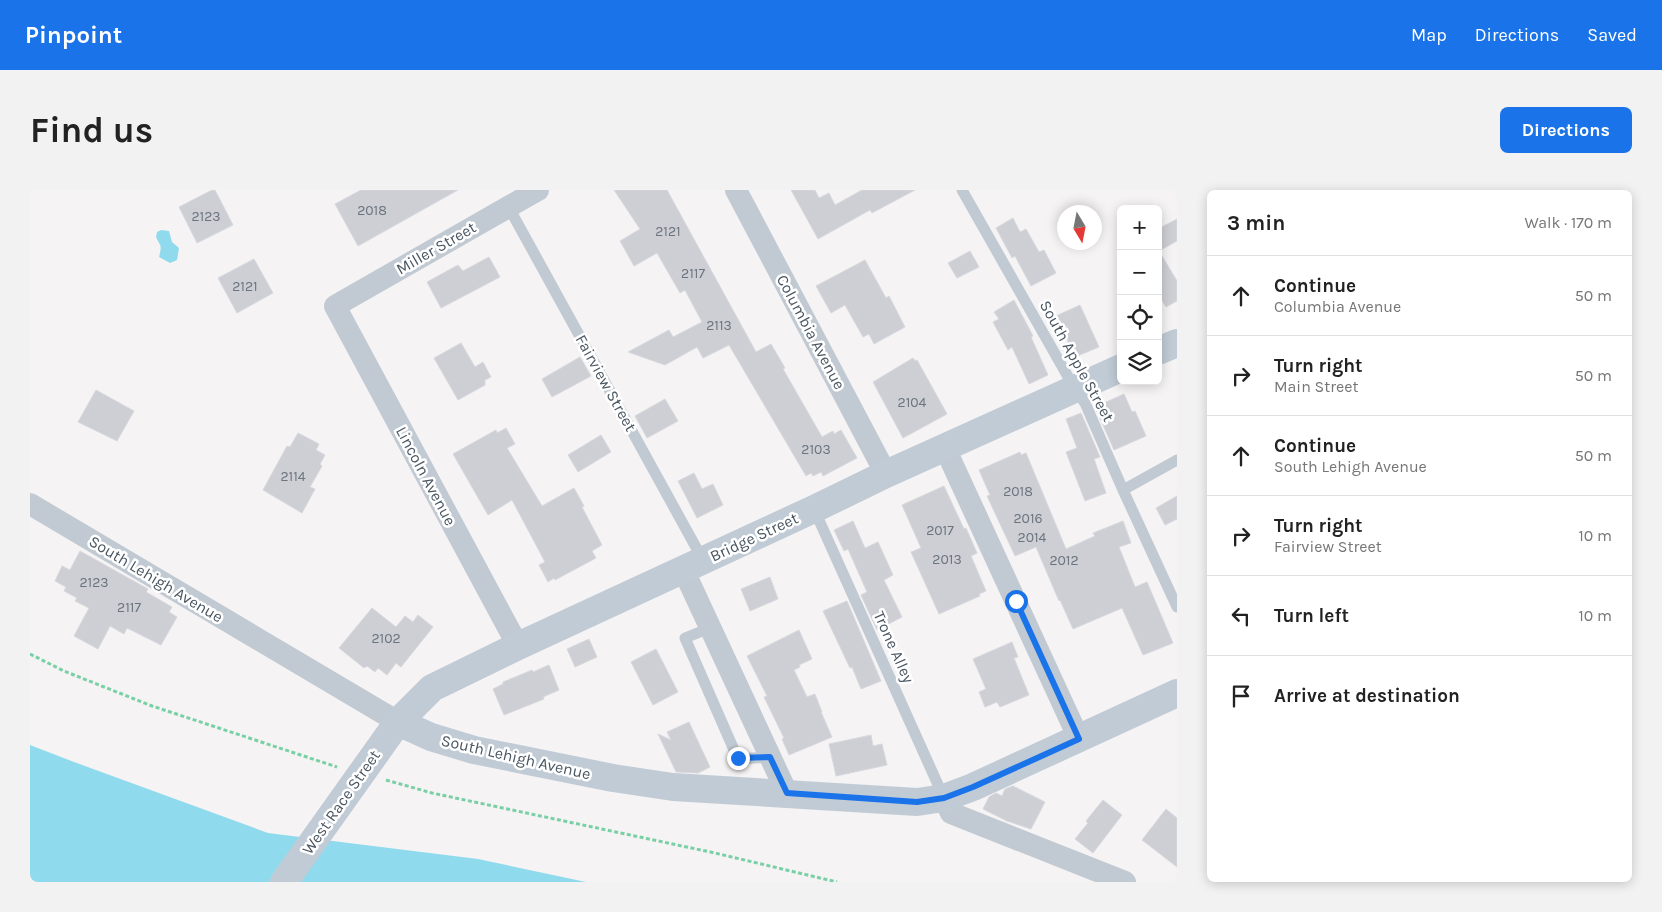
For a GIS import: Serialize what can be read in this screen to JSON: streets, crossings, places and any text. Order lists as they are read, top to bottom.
{
  "streets": {
    "main road": ["Bridge Street", "South Lehigh Avenue", "West Race Street"],
    "street": [
      "Miller Street",
      "Columbia Avenue",
      "Fairview Street",
      "Lincoln Avenue"
    ],
    "lane": ["South Apple Street", "Trone Alley"]
  },
  "crossings": [
    ["Miller Street", "Fairview Street"],
    ["Miller Street", "Lincoln Avenue"],
    ["Columbia Avenue", "Bridge Street"],
    ["South Apple Street", "Bridge Street"],
    ["Fairview Street", "Bridge Street"],
    ["Fairview Street", "South Lehigh Avenue"],
    ["Lincoln Avenue", "Bridge Street"],
    ["Bridge Street", "South Lehigh Avenue"],
    ["Bridge Street", "Trone Alley"],
    ["Bridge Street", "West Race Street"],
    ["South Lehigh Avenue", "Trone Alley"],
    ["South Lehigh Avenue", "West Race Street"]
  ],
  "house_numbers": [
    "2018",
    "2123",
    "2121",
    "2117",
    "2121",
    "2113",
    "2104",
    "2103",
    "2114",
    "2018",
    "2016",
    "2017",
    "2014",
    "2013",
    "2012",
    "2123",
    "2117",
    "2102"
  ],
  "north": "bottom",
  "page": {
    "header": "Pinpoint",
    "nav": ["Map", "Directions", "Saved"],
    "buttons": "Directions",
    "title": "Find us",
    "heading": ["3 min", "Walk · 170 m"],
    "map_buttons": ["+", "−"],
    "list": [
      ["Continue", "Columbia Avenue", "50 m"],
      ["Turn right", "Main Street", "50 m"],
      ["Continue", "South Lehigh Avenue", "50 m"],
      ["Turn right", "Fairview Street", "10 m"],
      ["Turn left", "10 m"],
      "Arrive at destination"
    ]
  }
}
